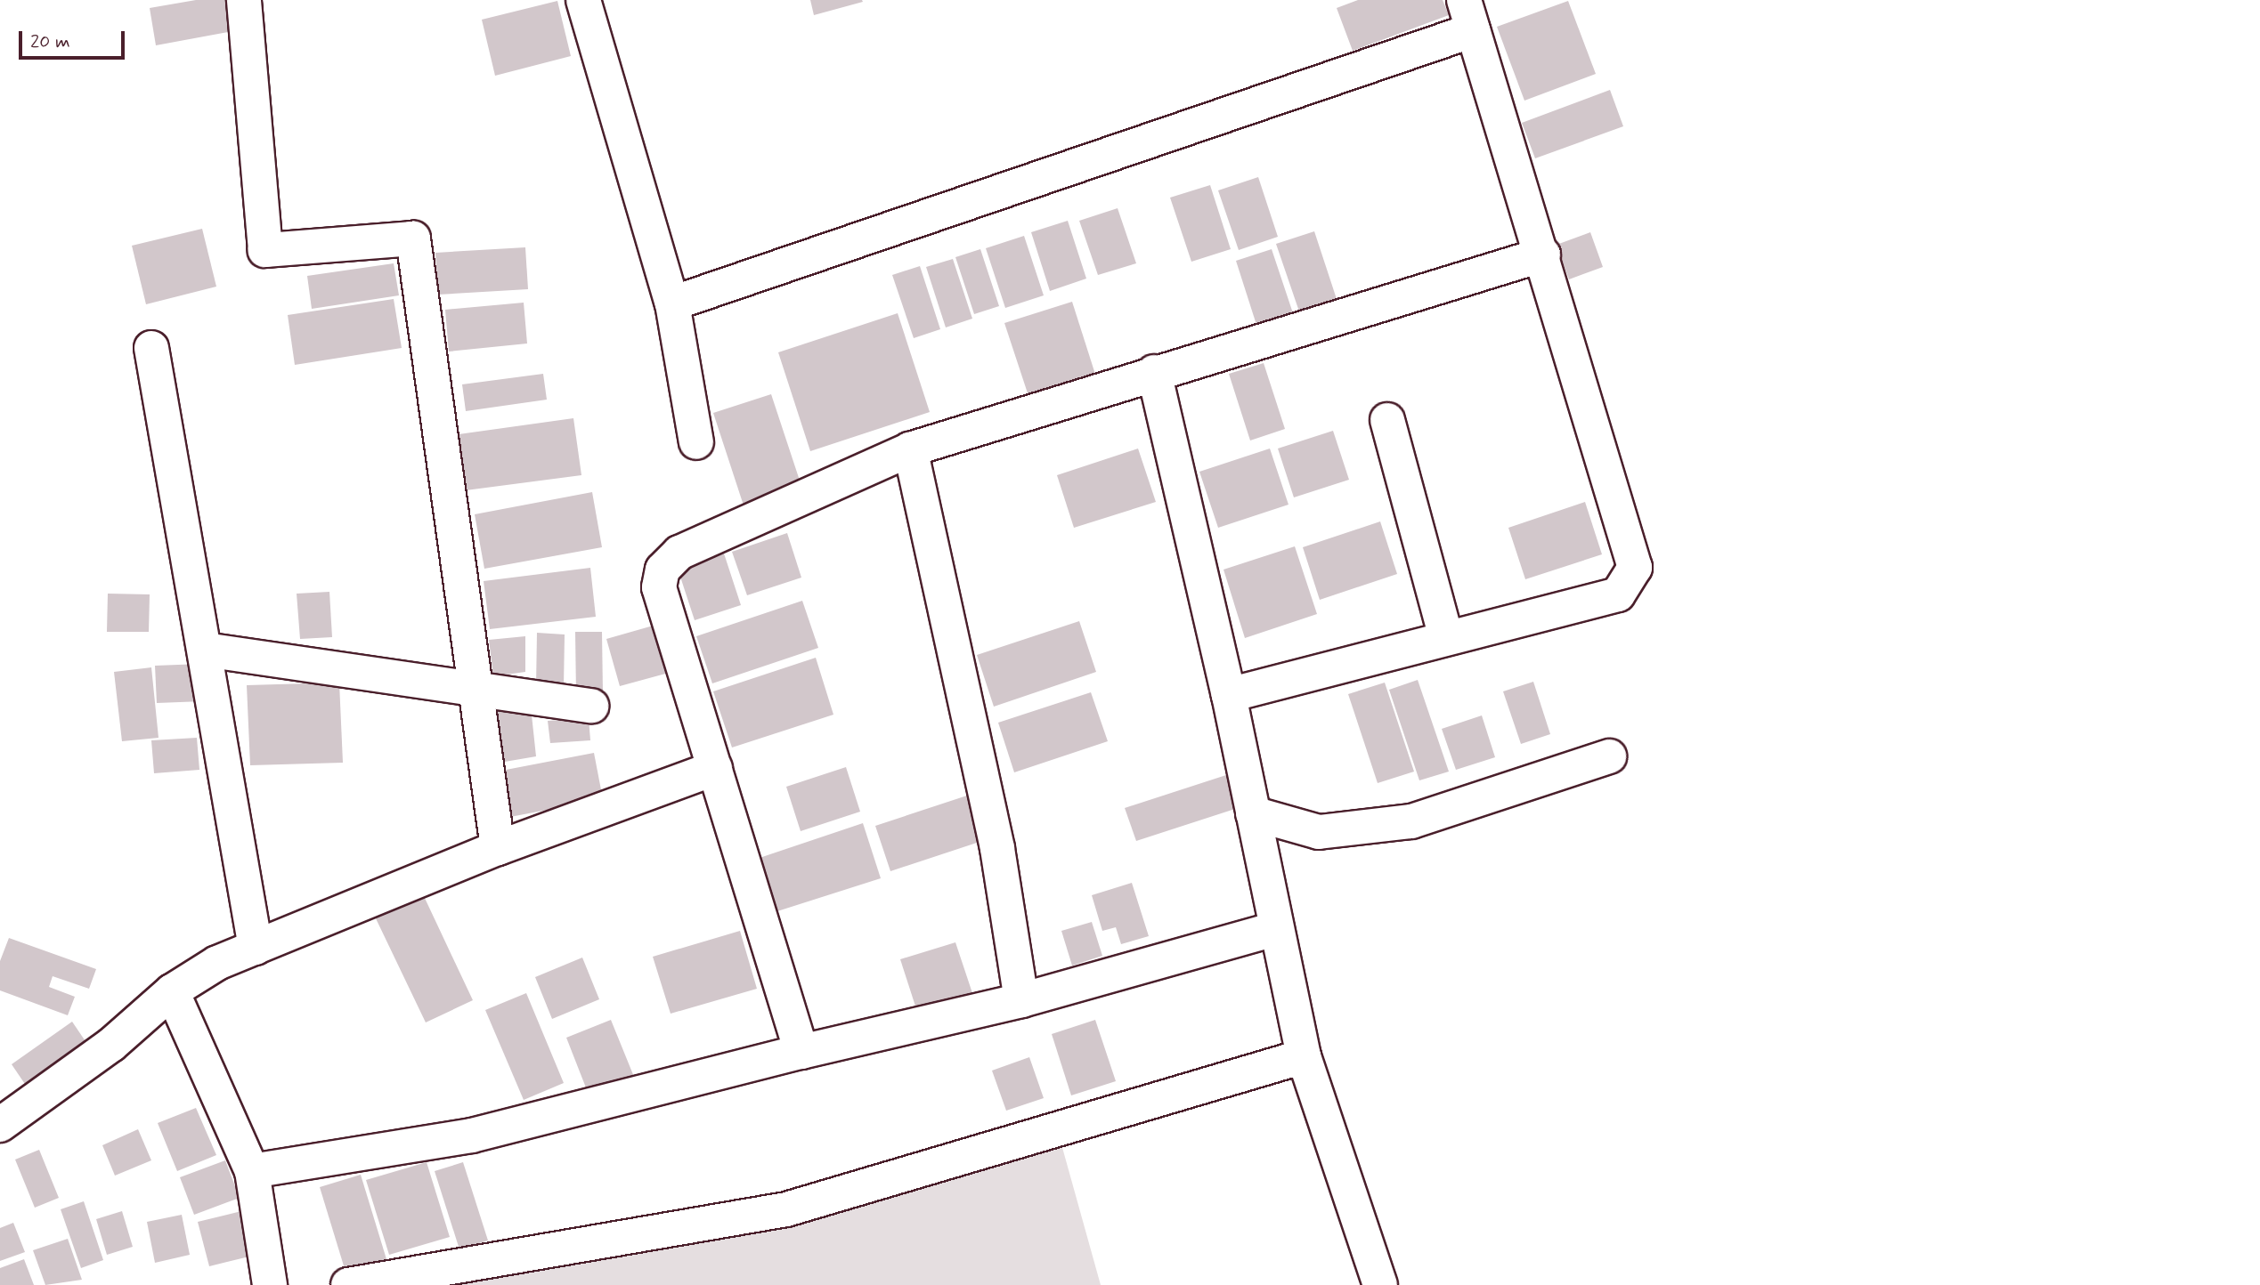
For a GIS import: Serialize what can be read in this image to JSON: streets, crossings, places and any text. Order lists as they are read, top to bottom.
{
  "scale_bar": "20 m"
}
